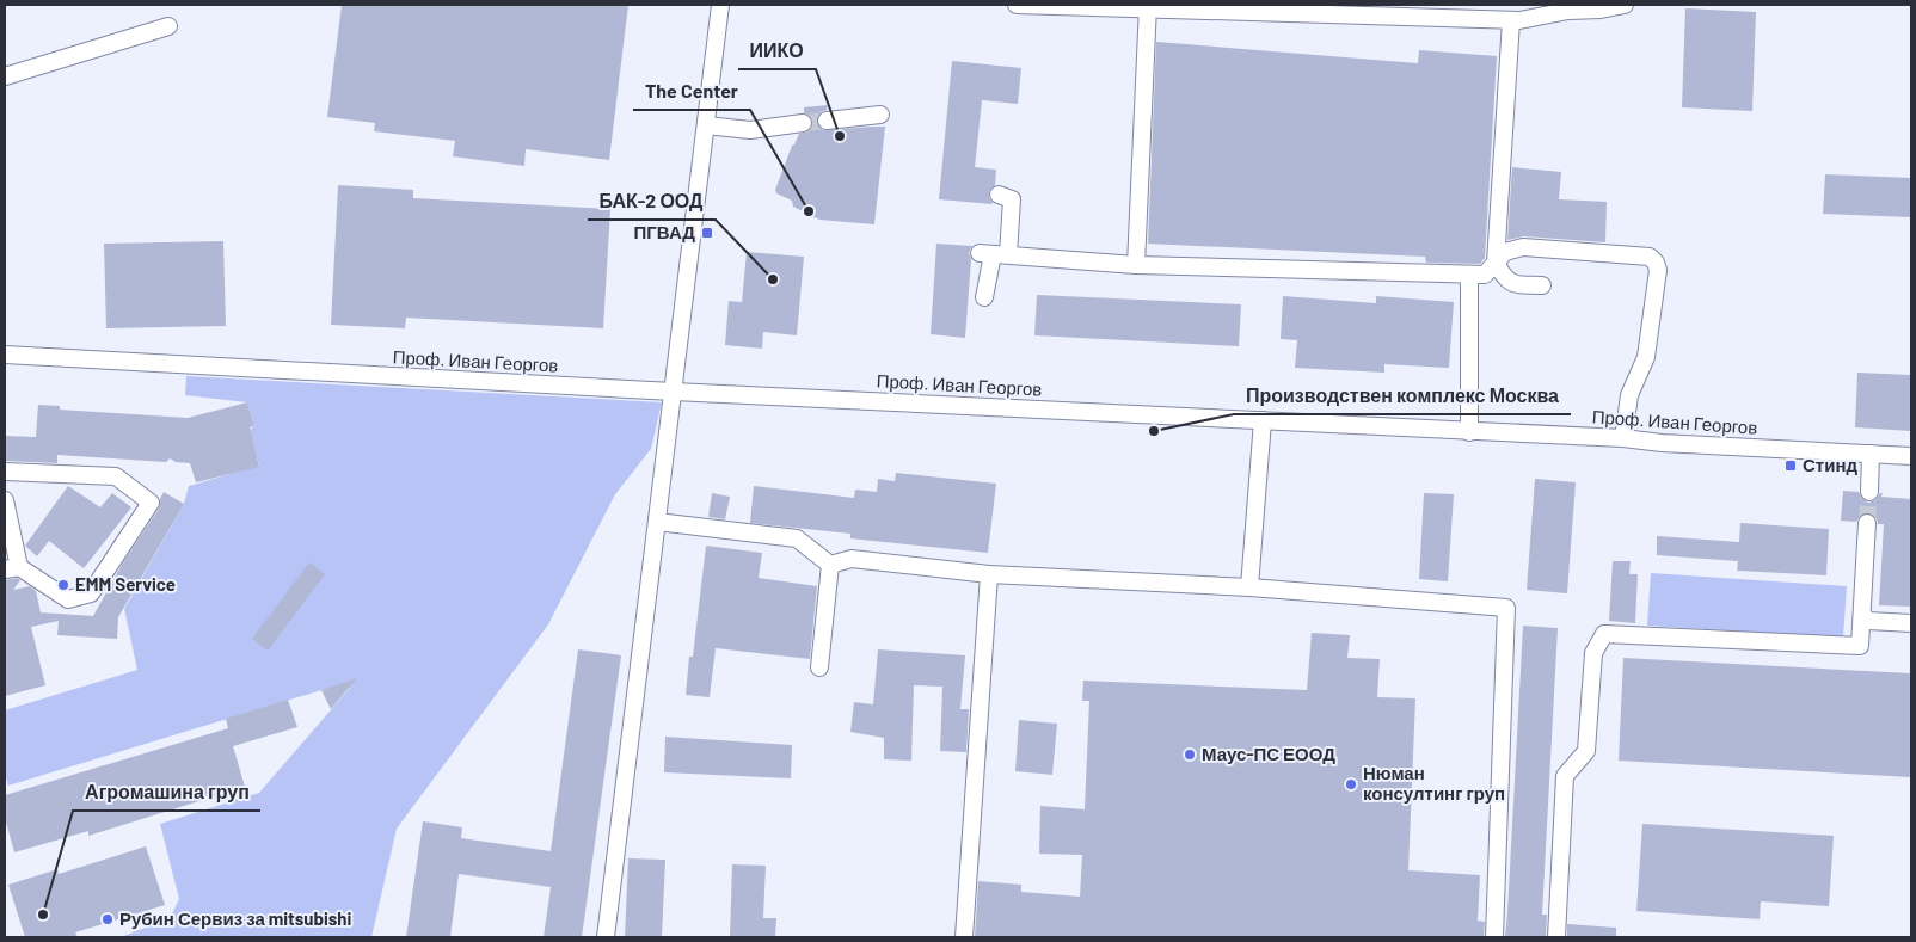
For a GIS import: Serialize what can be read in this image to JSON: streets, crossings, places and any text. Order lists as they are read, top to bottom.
{
  "streets": {
    "street": ["Проф. Иван Георгов"]
  },
  "places": {
    "other": [
      "ИИКО",
      "The Center",
      "БАК-2 ООД",
      "Производствен комплекс Москва",
      "EMM Service",
      "Маус-ПС ЕООД",
      "Нюман консултинг груп",
      "Агромашина груп",
      "Рубин Сервиз за mitsubishi"
    ],
    "transit": ["ПГВАД", "Стинд"]
  }
}
